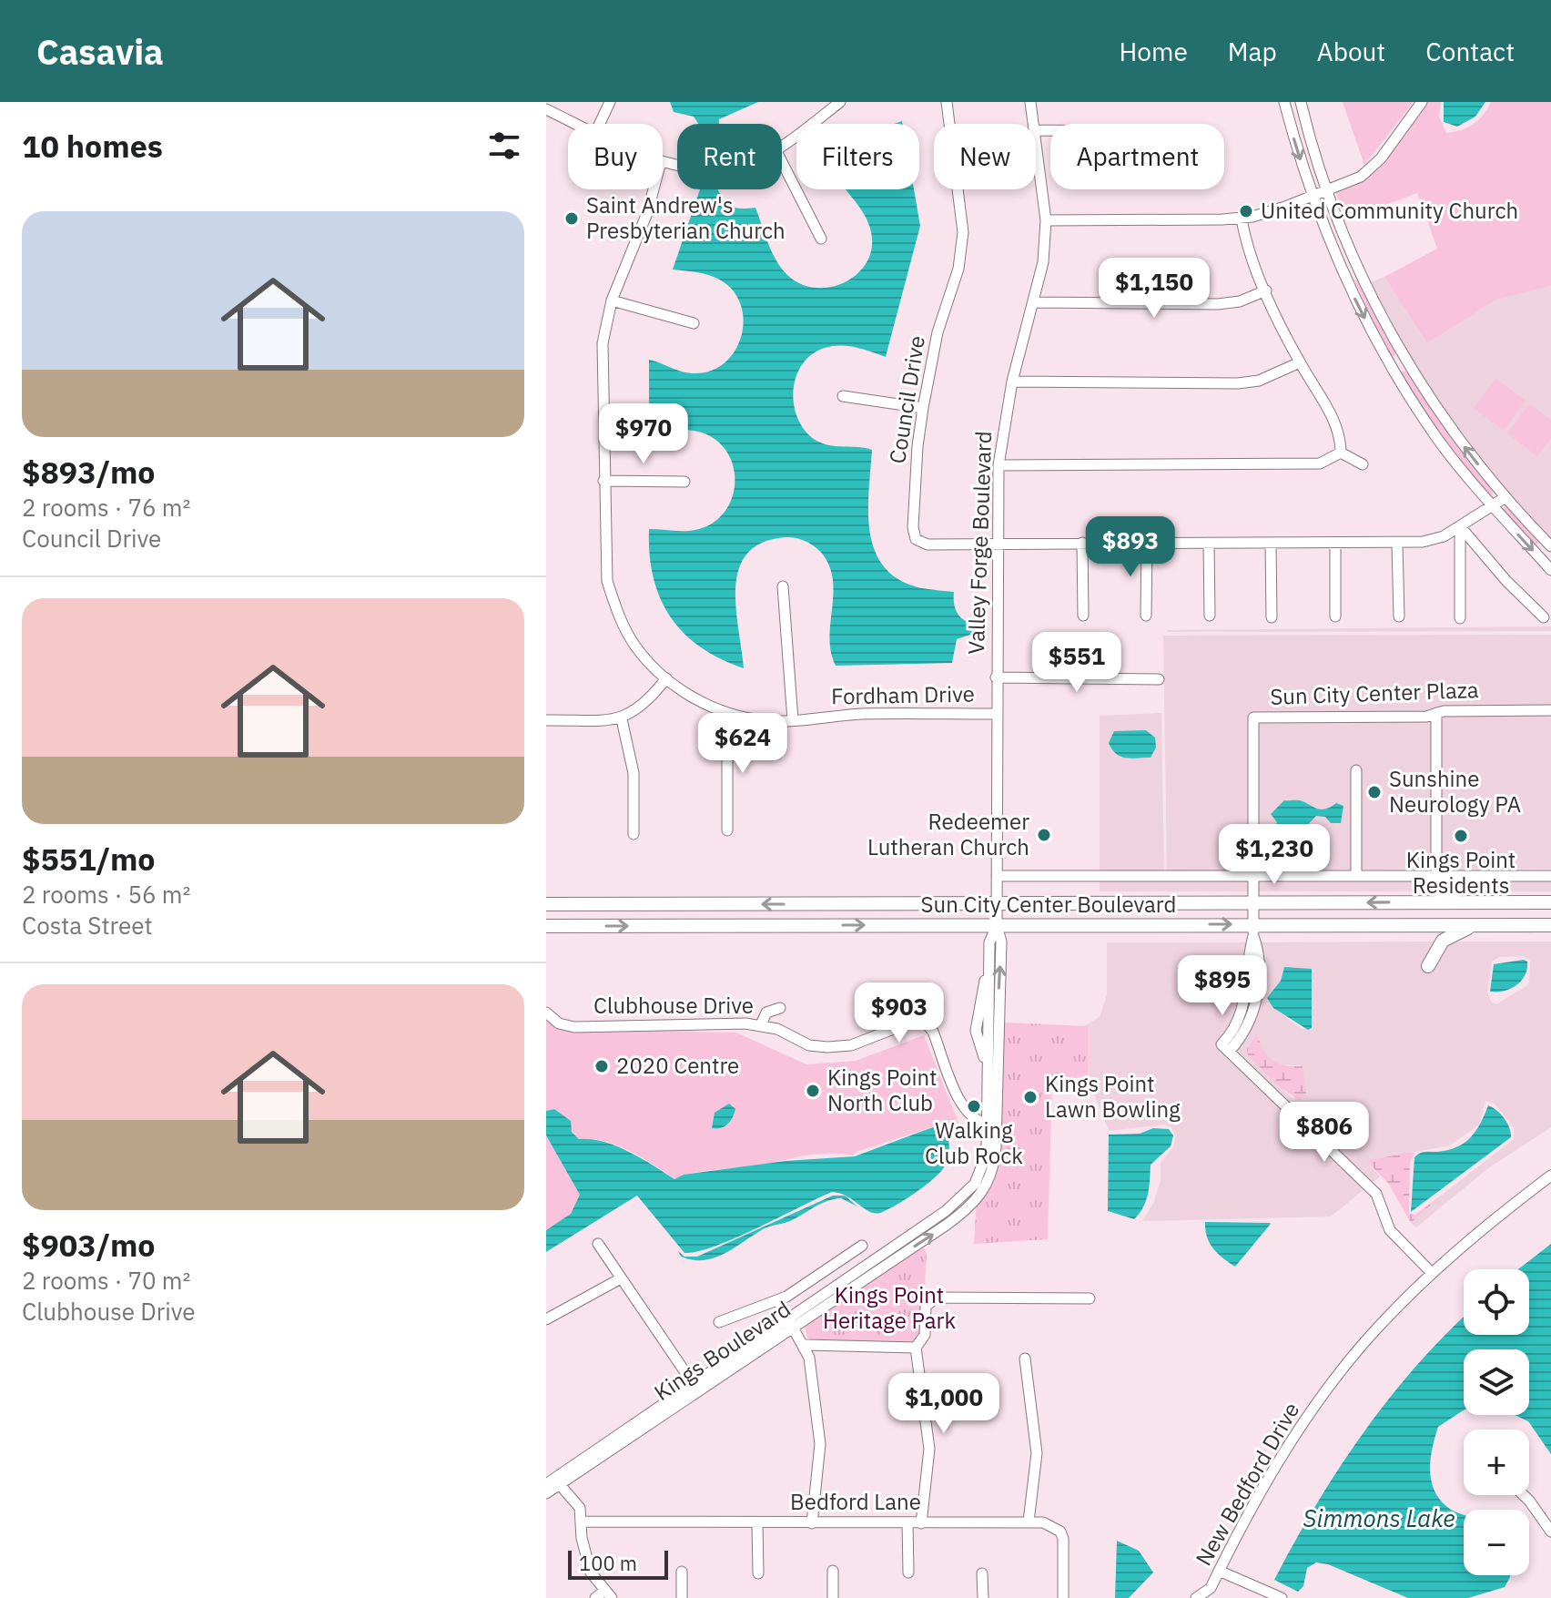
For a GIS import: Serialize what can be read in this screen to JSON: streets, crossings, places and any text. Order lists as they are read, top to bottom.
{
  "streets": {
    "main road": ["Sun City Center Boulevard"],
    "street": [
      "Council Drive",
      "Valley Forge Boulevard",
      "Sun City Center Plaza",
      "Fordham Drive",
      "Clubhouse Drive",
      "Kings Boulevard",
      "New Bedford Drive",
      "Bedford Lane"
    ]
  },
  "crossings": [
    ["Council Drive", "Valley Forge Boulevard"],
    ["Valley Forge Boulevard", "Fordham Drive"],
    ["Valley Forge Boulevard", "Sun City Center Boulevard"],
    ["Valley Forge Boulevard", "Kings Boulevard"],
    ["Sun City Center Plaza", "Sun City Center Boulevard"],
    ["Sun City Center Plaza", "New Bedford Drive"],
    ["Sun City Center Boulevard", "Kings Boulevard"]
  ],
  "water": ["Simmons Lake"],
  "parks": ["Kings Point Heritage Park"],
  "places": [
    "United Community Church",
    "Saint Andrew's Presbyterian Church",
    "Sunshine Neurology PA",
    "Redeemer Lutheran Church",
    "Kings Point Residents",
    "2020 Centre",
    "Kings Point North Club",
    "Kings Point Lawn Bowling",
    "Walking Club Rock"
  ],
  "scale_bar": "100 m",
  "page": {
    "header": "Casavia",
    "nav": [
      "Home",
      "Map",
      "About",
      "Contact"
    ],
    "heading": "10 homes",
    "chip": [
      "Buy",
      "Rent",
      "Filters",
      "New",
      "Apartment"
    ],
    "list": [
      {
        "name": "$893/mo",
        "note": "2 rooms · 76 m² · Council Drive"
      },
      {
        "name": "$551/mo",
        "note": "2 rooms · 56 m² · Costa Street"
      },
      {
        "name": "$903/mo",
        "note": "2 rooms · 70 m² · Clubhouse Drive"
      }
    ],
    "price": [
      "$1,150",
      "$970",
      "$893",
      "$551",
      "$624",
      "$1,230",
      "$895",
      "$903",
      "$806",
      "$1,000"
    ],
    "map_buttons": ["+", "−"],
    "scale": "100 m"
  }
}
